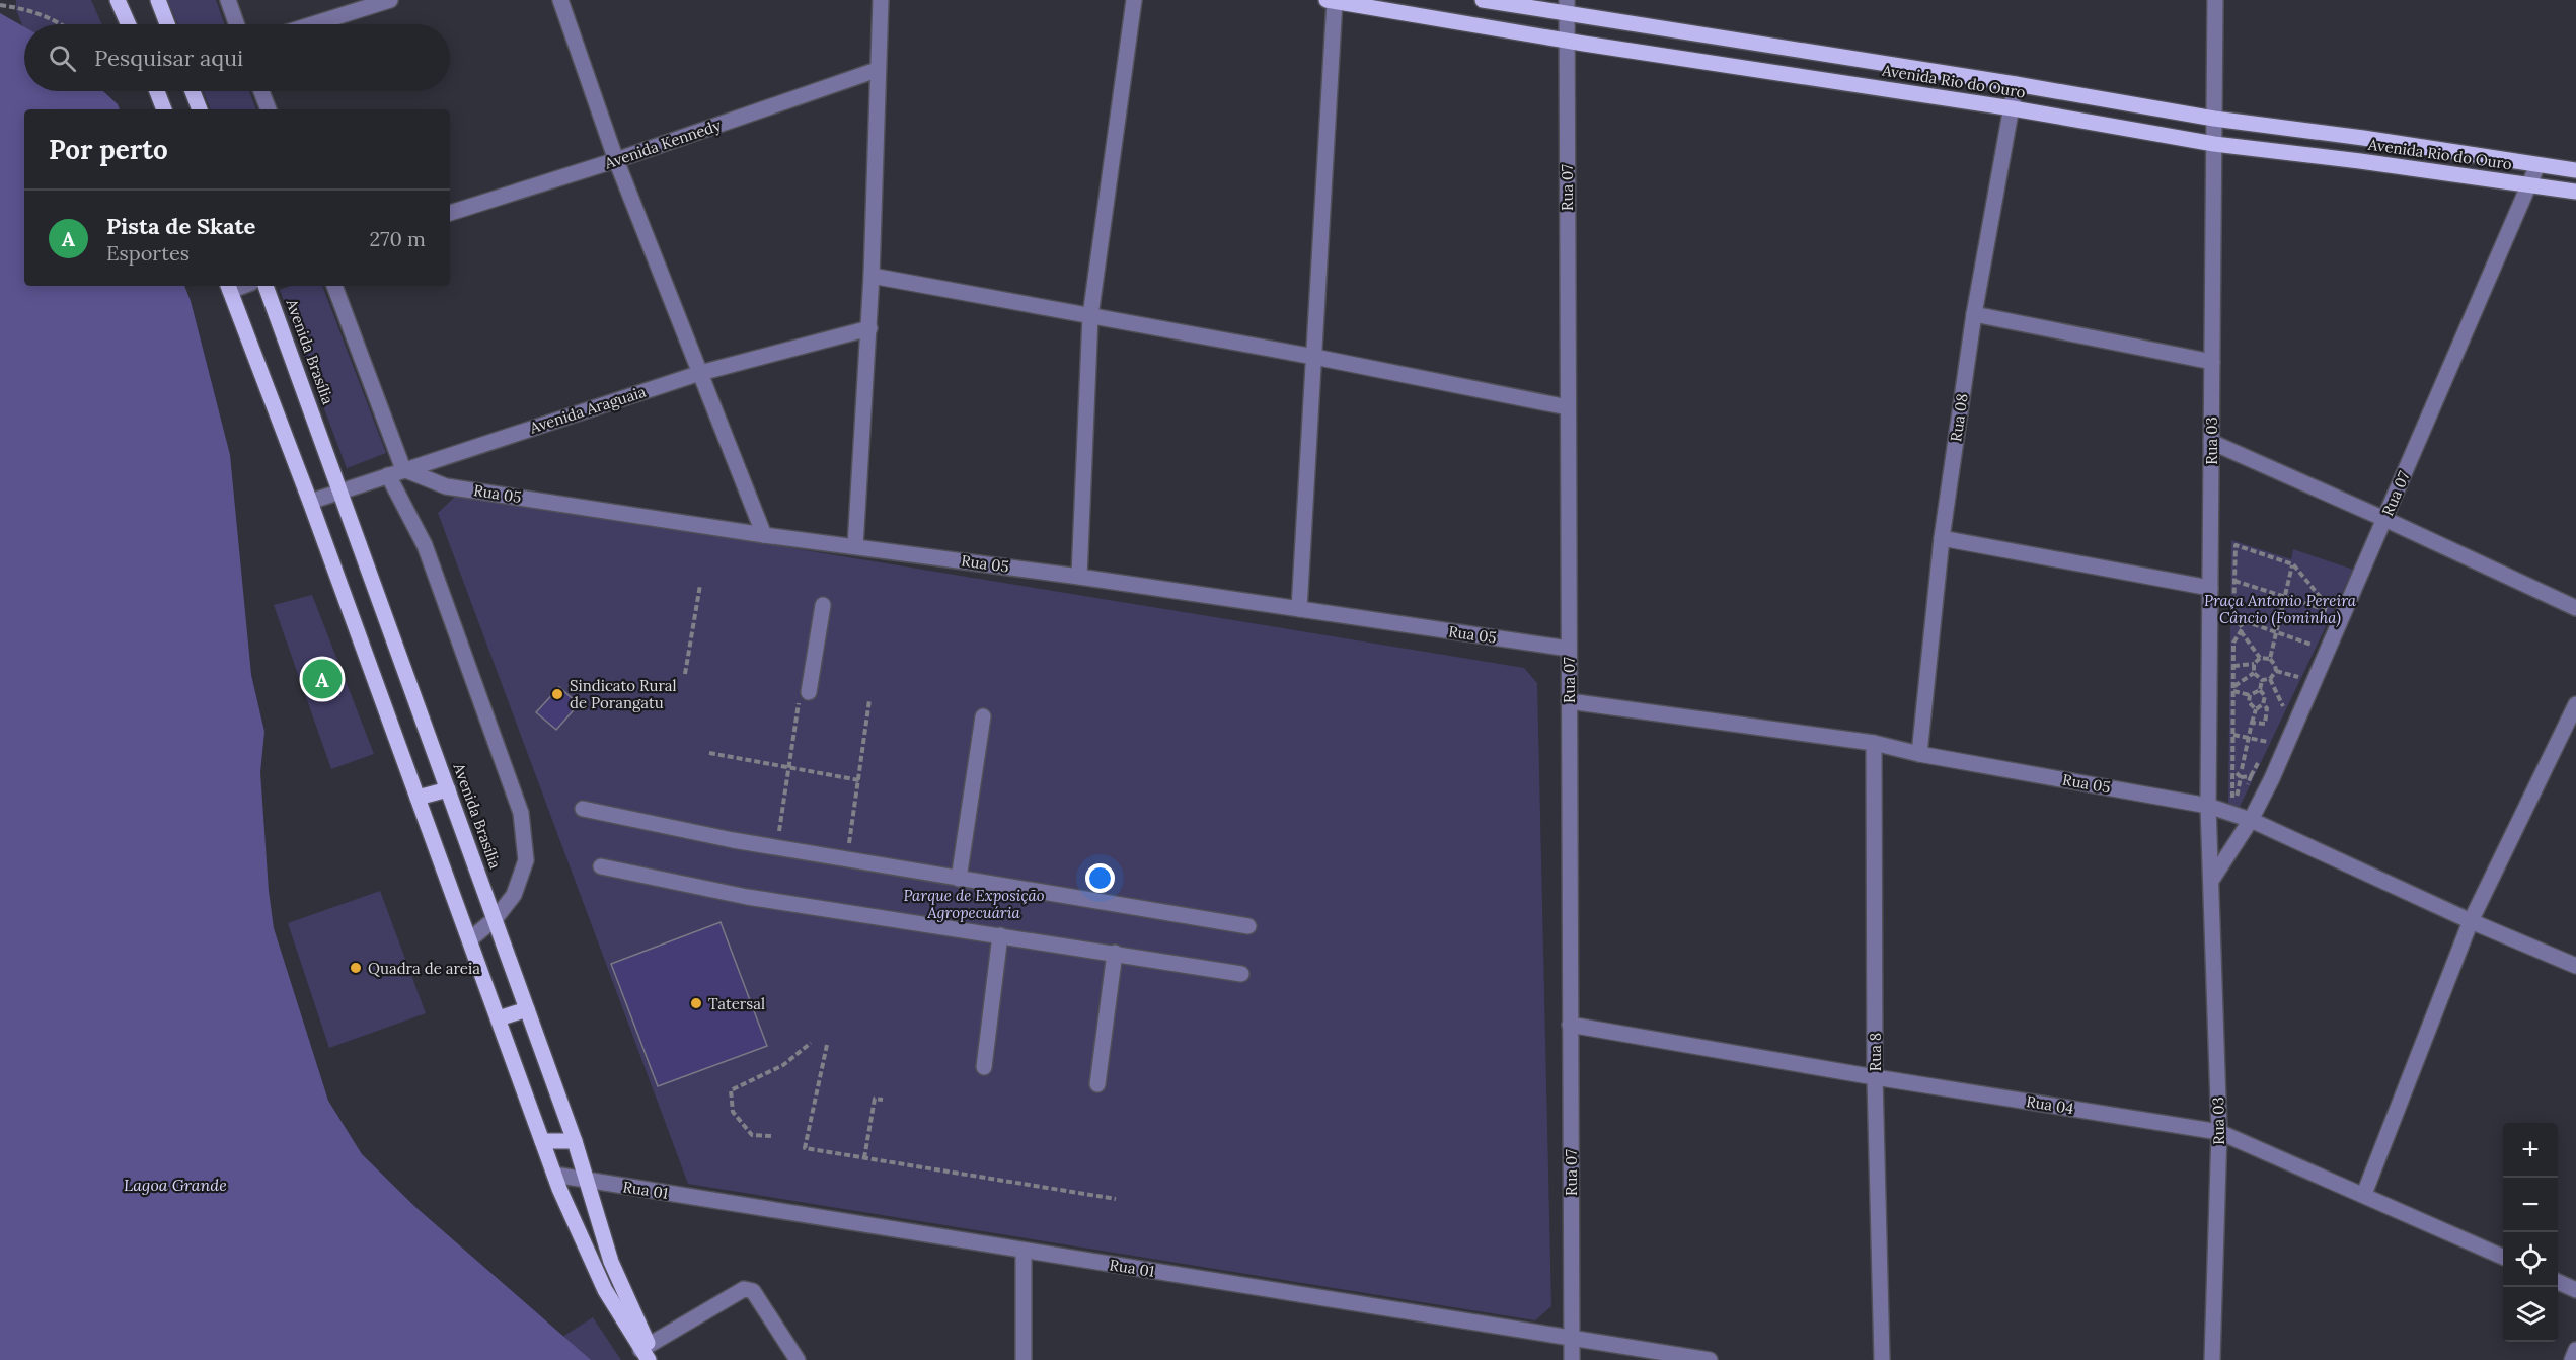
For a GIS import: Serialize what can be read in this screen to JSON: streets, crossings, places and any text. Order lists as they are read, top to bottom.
{
  "streets": {
    "main road": ["Avenida Rio do Ouro", "Avenida Brasília"],
    "street": [
      "Avenida Kennedy",
      "Rua 07",
      "Avenida Araguaia",
      "Rua 08",
      "Rua 03",
      "Rua 05",
      "Rua 8",
      "Rua 04",
      "Rua 01"
    ]
  },
  "crossings": [
    ["Avenida Rio do Ouro", "Rua 07"],
    ["Avenida Rio do Ouro", "Rua 08"],
    ["Avenida Rio do Ouro", "Rua 03"],
    ["Rua 07", "Rua 05"],
    ["Rua 07", "Rua 04"],
    ["Rua 07", "Rua 01"],
    ["Avenida Brasília", "Avenida Araguaia"],
    ["Avenida Brasília", "Rua 01"],
    ["Avenida Araguaia", "Rua 05"],
    ["Rua 08", "Rua 05"],
    ["Rua 03", "Rua 05"],
    ["Rua 03", "Rua 04"],
    ["Rua 05", "Rua 8"],
    ["Rua 8", "Rua 04"]
  ],
  "water": ["Lagoa Grande"],
  "parks": ["Praça Antonio Pereira Câncio (Fominha)", "Parque de Exposição Agropecuária"],
  "places": ["Sindicato Rural de Porangatu", "Quadra de areia", "Tatersal"],
  "page": {
    "search": "Pesquisar aqui",
    "heading": "Por perto",
    "list": [
      {
        "mark": "A",
        "name": "Pista de Skate",
        "note": "Esportes",
        "value": "270 m"
      }
    ],
    "pins": "A",
    "map_buttons": ["+", "−"]
  }
}
